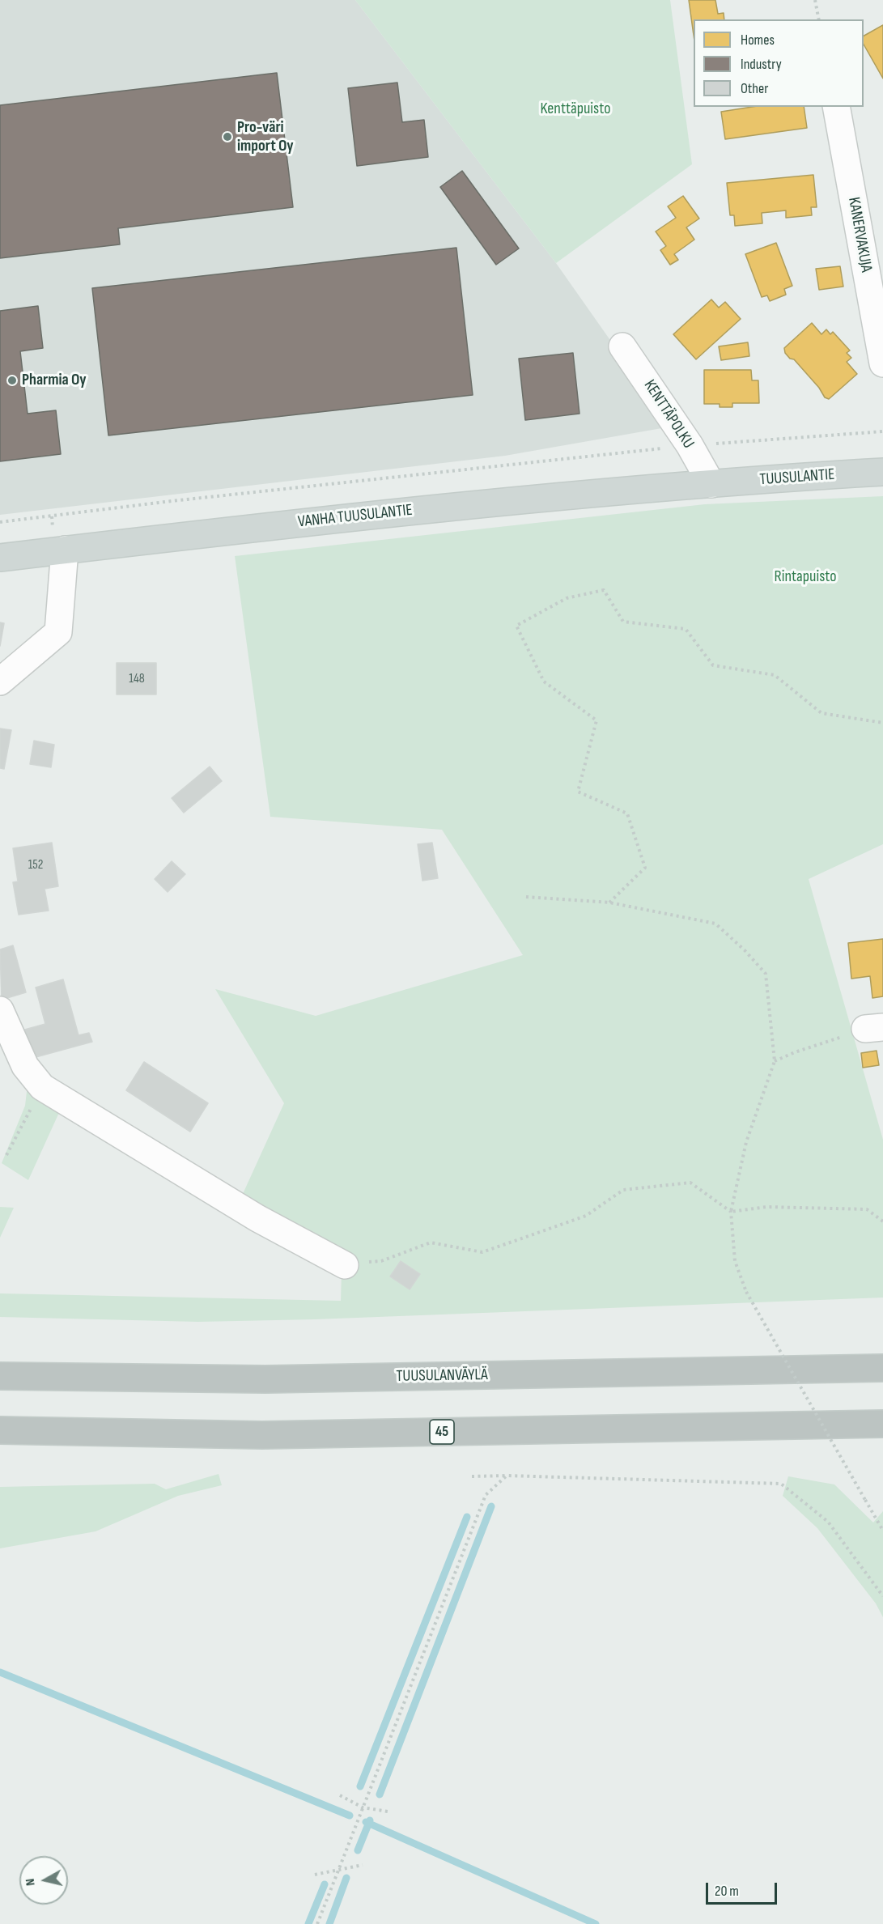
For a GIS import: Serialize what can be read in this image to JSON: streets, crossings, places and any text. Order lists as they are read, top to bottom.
{
  "streets": {
    "highway": ["TUUSULANVÄYLÄ", "45"],
    "main road": ["TUUSULANTIE", "VANHA TUUSULANTIE"],
    "street": ["KANERVAKUJA", "KENTTÄPOLKU"]
  },
  "crossings": [
    ["KENTTÄPOLKU", "TUUSULANTIE"],
    ["KENTTÄPOLKU", "VANHA TUUSULANTIE"],
    ["TUUSULANTIE", "VANHA TUUSULANTIE"]
  ],
  "parks": ["Kenttäpuisto", "Rintapuisto"],
  "places": ["Pro-väri import Oy", "Pharmia Oy"],
  "house_numbers": ["148", "152"],
  "legend": ["Homes", "Industry", "Other"],
  "scale_bar": "20 m",
  "north": "left"
}
